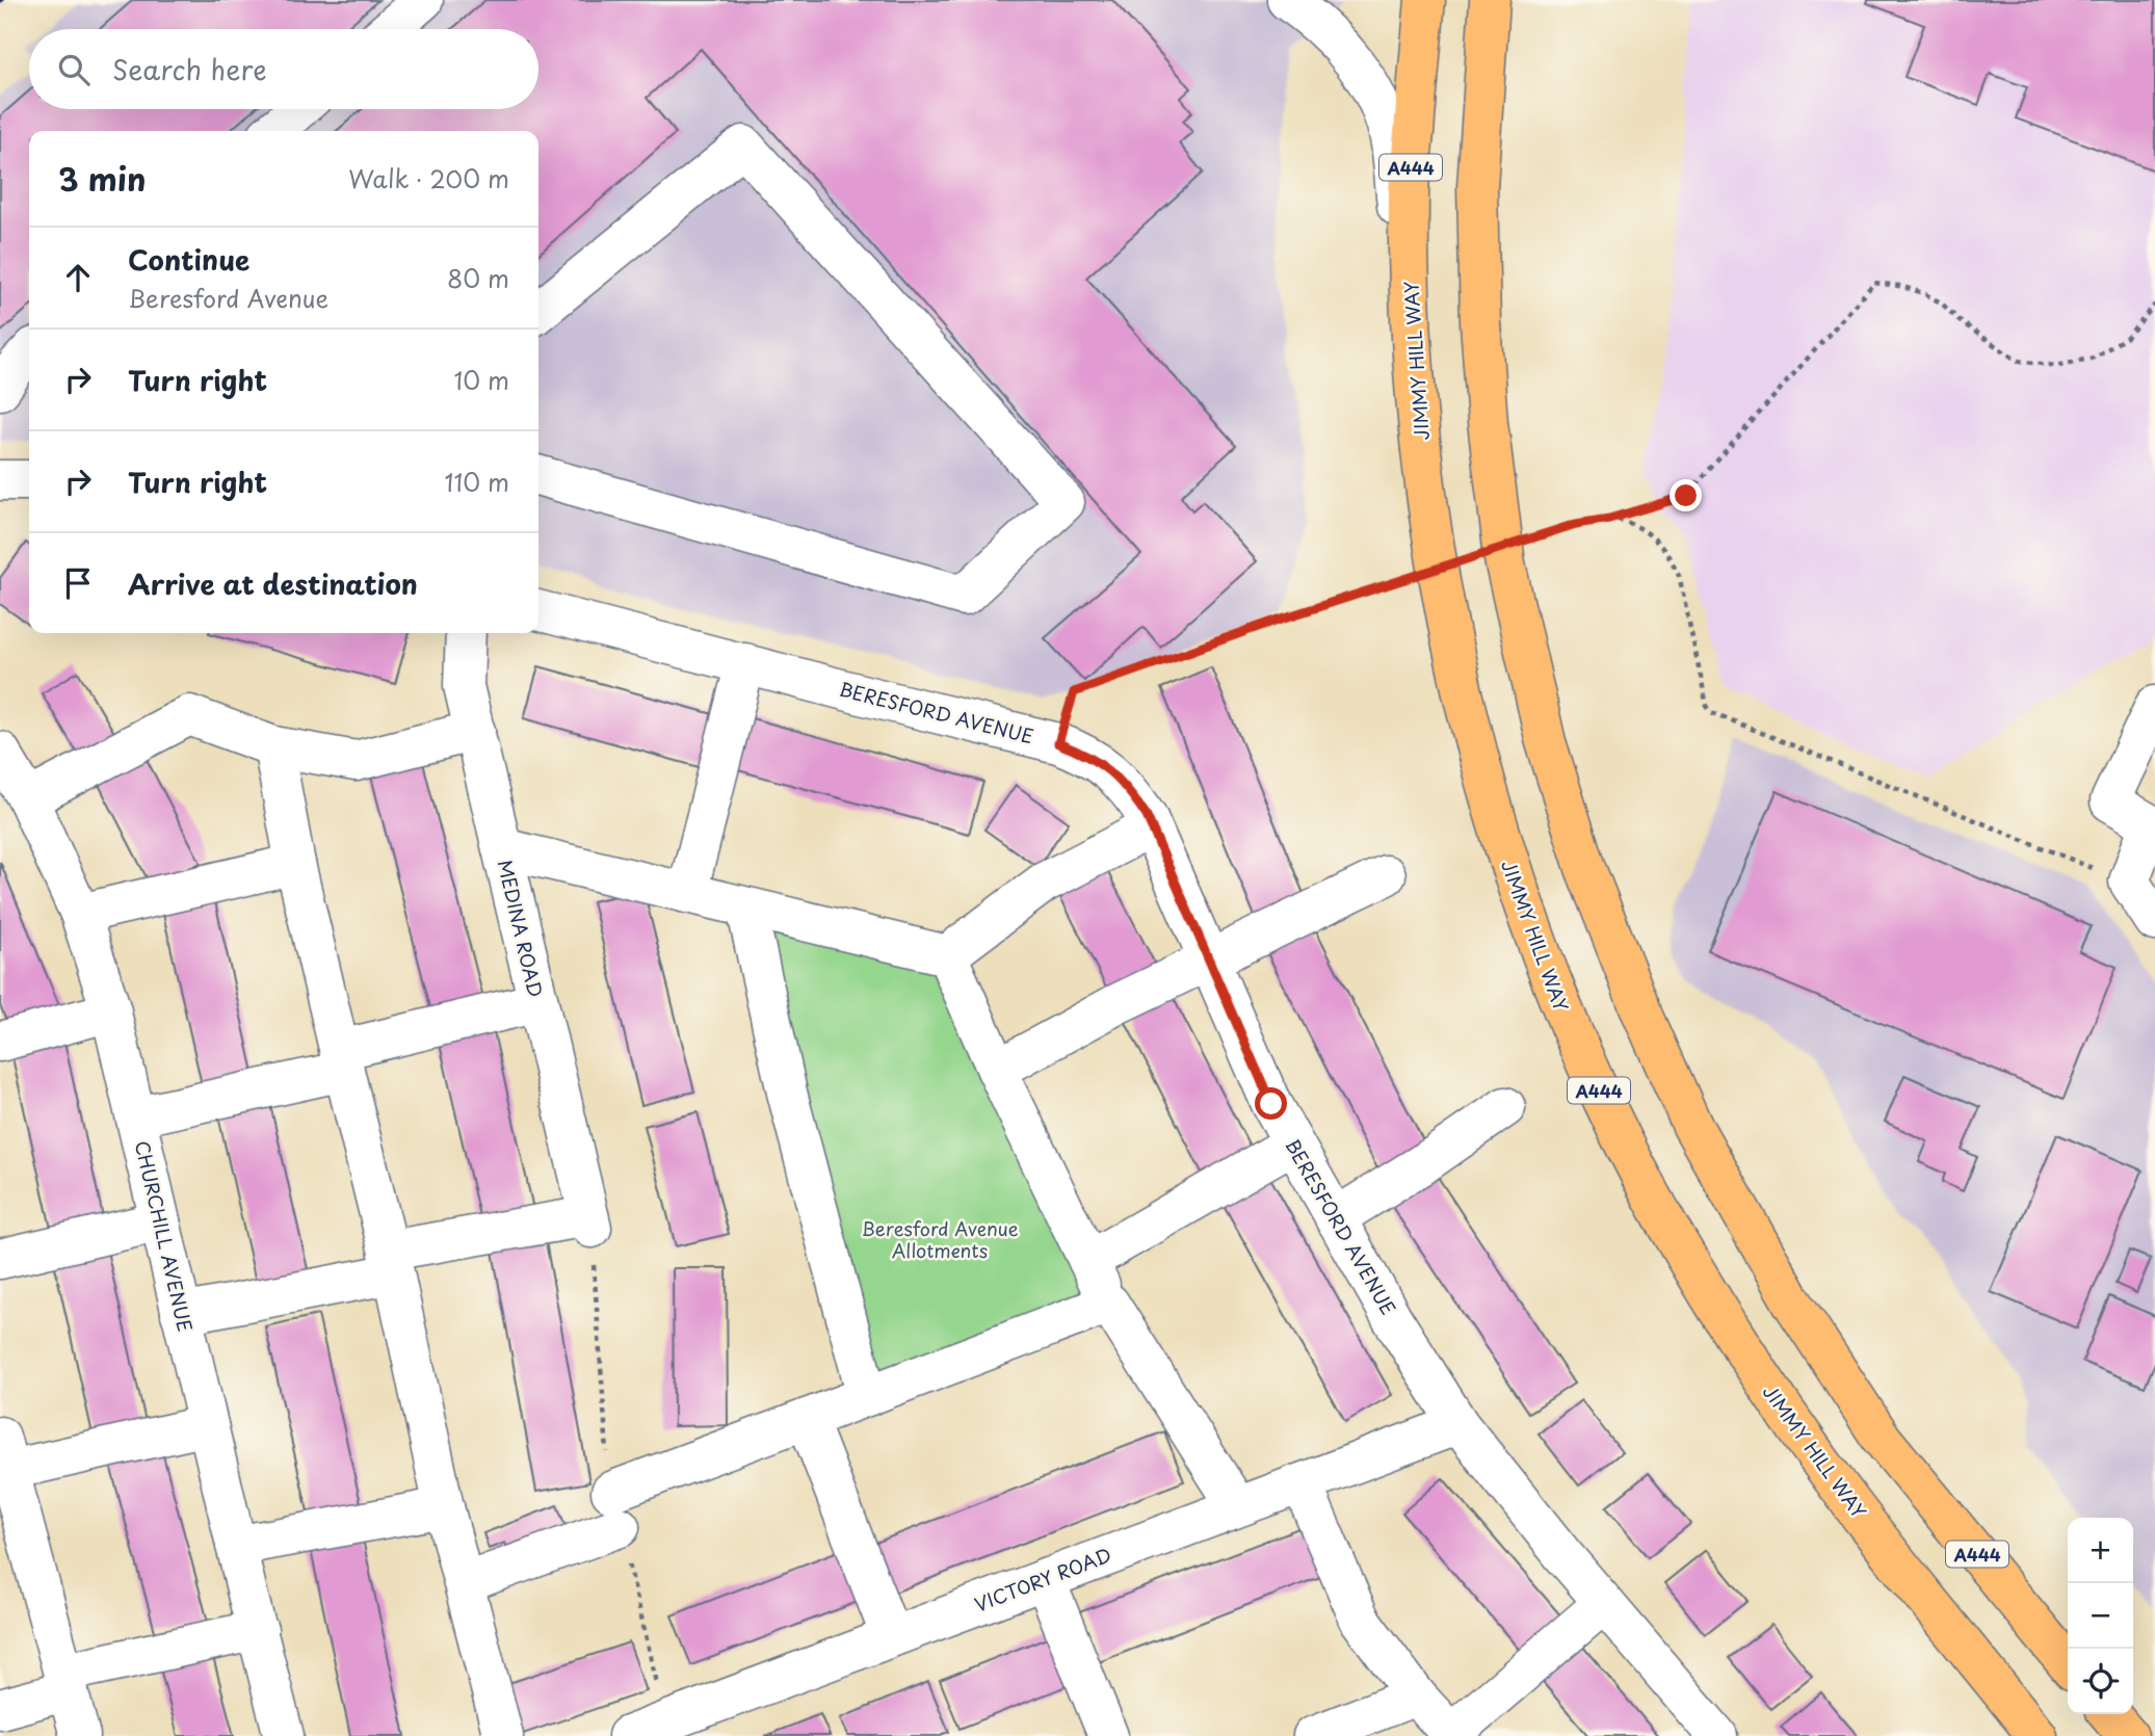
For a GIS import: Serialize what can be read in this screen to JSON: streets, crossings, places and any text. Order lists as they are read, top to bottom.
{
  "streets": {
    "highway": ["A444", "JIMMY HILL WAY"],
    "street": [
      "BERESFORD AVENUE",
      "MEDINA ROAD",
      "CHURCHILL AVENUE",
      "VICTORY ROAD"
    ]
  },
  "crossings": [
    ["BERESFORD AVENUE", "VICTORY ROAD"]
  ],
  "parks": ["Beresford Avenue Allotments"],
  "page": {
    "search": "Search here",
    "heading": ["3 min", "Walk · 200 m"],
    "list": [
      ["Continue", "Beresford Avenue", "80 m"],
      ["Turn right", "10 m"],
      ["Turn right", "110 m"],
      "Arrive at destination"
    ],
    "map_buttons": ["+", "−"]
  }
}
